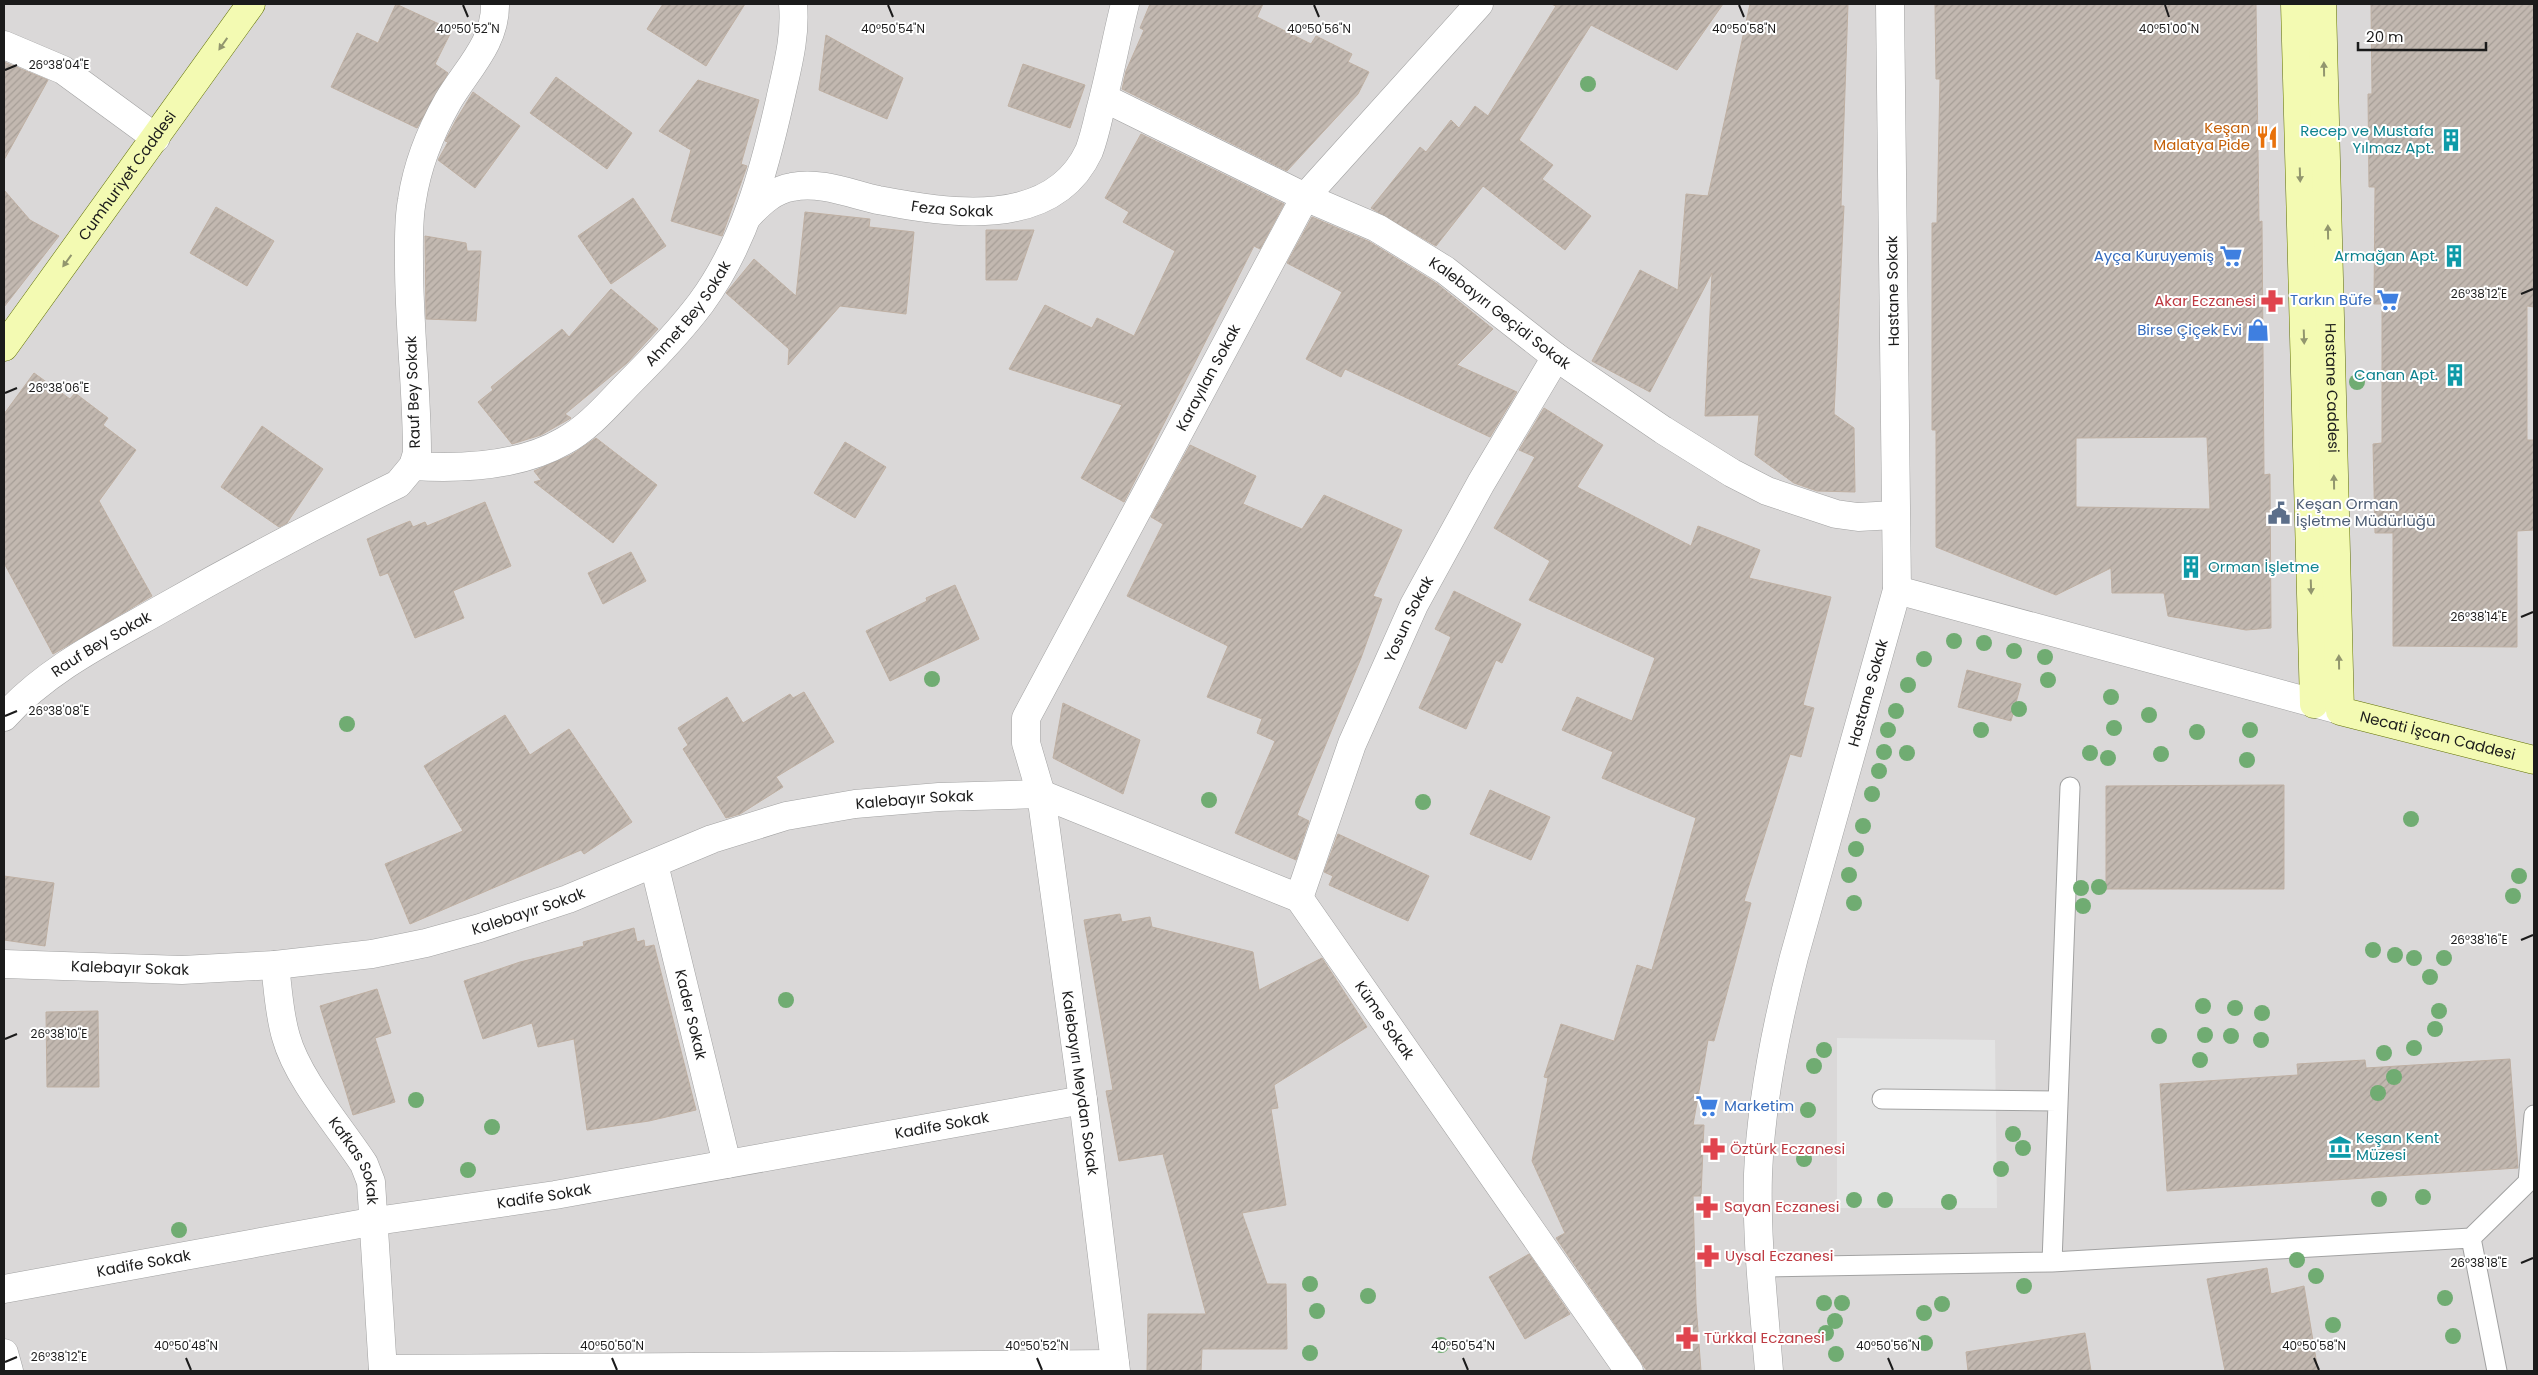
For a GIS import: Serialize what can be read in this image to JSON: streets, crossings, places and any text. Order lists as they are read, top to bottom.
{
  "streets": {
    "main road": ["Cumhuriyet Caddesi", "Hastane Caddesi", "Necati İşcan Caddesi"],
    "street": [
      "Feza Sokak",
      "Hastane Sokak",
      "Ahmet Bey Sokak",
      "Kalebayırı Geçidi Sokak",
      "Karayılan Sokak",
      "Rauf Bey Sokak",
      "Yosun Sokak",
      "Kalebayır Sokak",
      "Kader Sokak",
      "Küme Sokak",
      "Kalebayırı Meydan Sokak",
      "Kadife Sokak",
      "Kafkas Sokak"
    ]
  },
  "crossings": [
    ["Feza Sokak", "Ahmet Bey Sokak"],
    ["Feza Sokak", "Kalebayırı Geçidi Sokak"],
    ["Hastane Sokak", "Kalebayırı Geçidi Sokak"],
    ["Ahmet Bey Sokak", "Rauf Bey Sokak"],
    ["Kalebayırı Geçidi Sokak", "Karayılan Sokak"],
    ["Kalebayırı Geçidi Sokak", "Yosun Sokak"],
    ["Karayılan Sokak", "Kalebayır Sokak"],
    ["Karayılan Sokak", "Kalebayırı Meydan Sokak"],
    ["Hastane Caddesi", "Necati İşcan Caddesi"],
    ["Yosun Sokak", "Küme Sokak"],
    ["Kalebayır Sokak", "Kader Sokak"],
    ["Kalebayır Sokak", "Kalebayırı Meydan Sokak"],
    ["Kalebayır Sokak", "Kafkas Sokak"],
    ["Kader Sokak", "Kadife Sokak"],
    ["Kalebayırı Meydan Sokak", "Kadife Sokak"],
    ["Kadife Sokak", "Kafkas Sokak"]
  ],
  "one_way": ["Cumhuriyet Caddesi"],
  "places": {
    "restaurant": ["Keşan Malatya Pide"],
    "building": [
      "Recep ve Mustafa Yılmaz Apt.",
      "Armağan Apt.",
      "Canan Apt.",
      "Orman İşletme"
    ],
    "supermarket": ["Ayça Kuruyemiş", "Tarkın Büfe", "Marketim"],
    "pharmacy": [
      "Akar Eczanesi",
      "Öztürk Eczanesi",
      "Sayan Eczanesi",
      "Uysal Eczanesi",
      "Türkkal Eczanesi"
    ],
    "shop": ["Birse Çiçek Evi"],
    "public building": ["Keşan Orman İşletme Müdürlüğü"],
    "museum": ["Keşan Kent Müzesi"]
  },
  "scale_bar": "20 m",
  "coordinates": [
    "40°50'52\"N",
    "40°50'54\"N",
    "40°50'56\"N",
    "40°50'58\"N",
    "40°51'00\"N",
    "26°38'04\"E",
    "26°38'12\"E",
    "26°38'06\"E",
    "26°38'14\"E",
    "26°38'08\"E",
    "26°38'16\"E",
    "26°38'10\"E",
    "26°38'18\"E",
    "40°50'48\"N",
    "40°50'50\"N"
  ]
}
